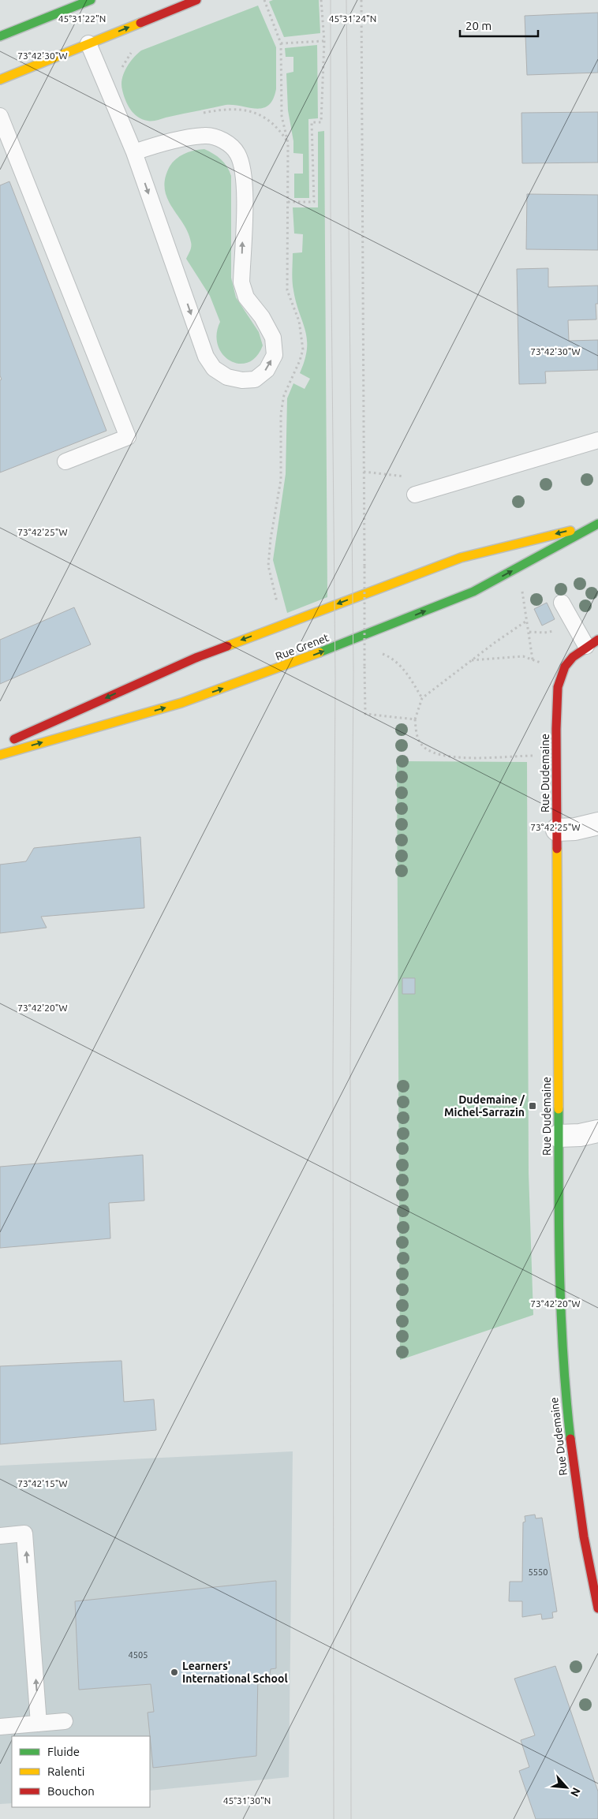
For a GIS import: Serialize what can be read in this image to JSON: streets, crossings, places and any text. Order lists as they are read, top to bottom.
{
  "streets": {
    "street": ["Rue Grenet", "Rue Dudemaine"]
  },
  "places": {
    "transit": ["Dudemaine / Michel-Sarrazin"],
    "other": ["Learners' International School"]
  },
  "house_numbers": ["5550", "4505"],
  "legend": ["Fluide", "Ralenti", "Bouchon"],
  "scale_bar": "20 m",
  "north": "bottom right",
  "coordinates": [
    "45°31'22\"N",
    "45°31'24\"N",
    "73°42'30\"W",
    "73°42'25\"W",
    "73°42'20\"W",
    "73°42'15\"W",
    "45°31'30\"N"
  ]
}
